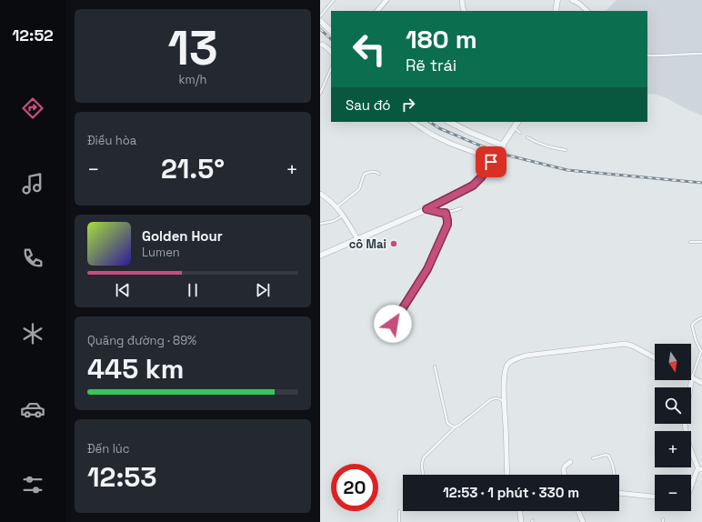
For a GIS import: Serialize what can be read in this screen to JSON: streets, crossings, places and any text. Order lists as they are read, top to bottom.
{
  "places": ["cô Mai"],
  "north": "bottom",
  "page": {
    "tabs": "12:52",
    "tile": [
      ["13", "km/h"],
      "Điều hòa",
      ["Quãng đường · 89%", "445 km"],
      ["Đến lúc", "12:53"]
    ],
    "turn": ["180 m", "Rẽ trái"],
    "then": "Sau đó",
    "heat": ["−", "21.5°", "+"],
    "song": ["Golden Hour", "Lumen"],
    "map_buttons": ["+", "−"],
    "limit": "20",
    "trip": "12:53 · 1 phút · 330 m"
  }
}
